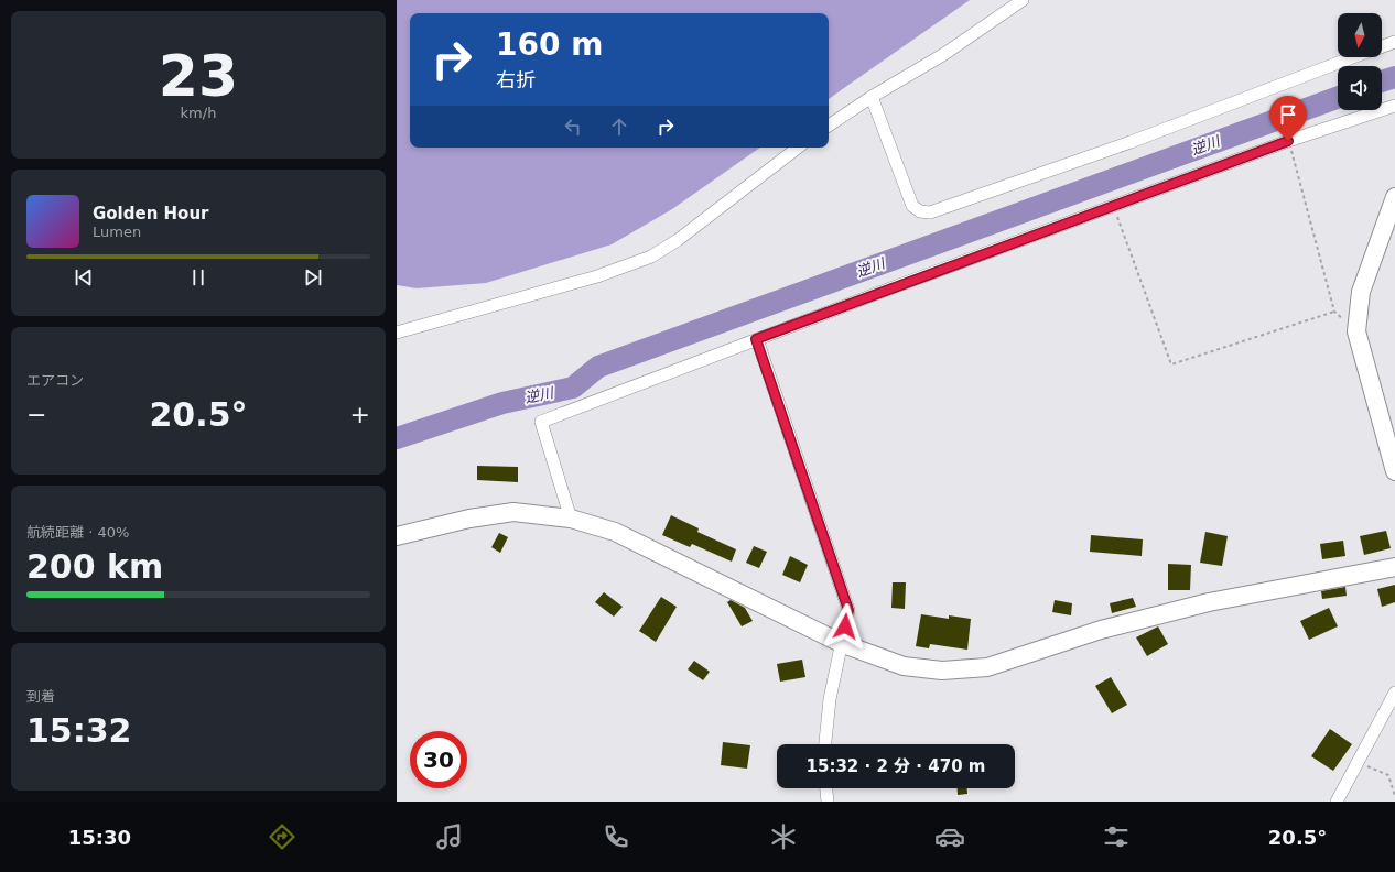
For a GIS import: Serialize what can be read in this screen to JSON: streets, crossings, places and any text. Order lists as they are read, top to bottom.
{
  "water": ["逆川"],
  "north": "bottom",
  "page": {
    "tile": [
      ["23", "km/h"],
      "エアコン",
      ["航続距離 · 40%", "200 km"],
      ["到着", "15:32"]
    ],
    "turn": ["160 m", "右折"],
    "song": ["Golden Hour", "Lumen"],
    "heat": ["−", "20.5°", "+"],
    "limit": "30",
    "trip": "15:32 · 2 分 · 470 m",
    "tabs": ["15:30", "20.5°"]
  }
}
